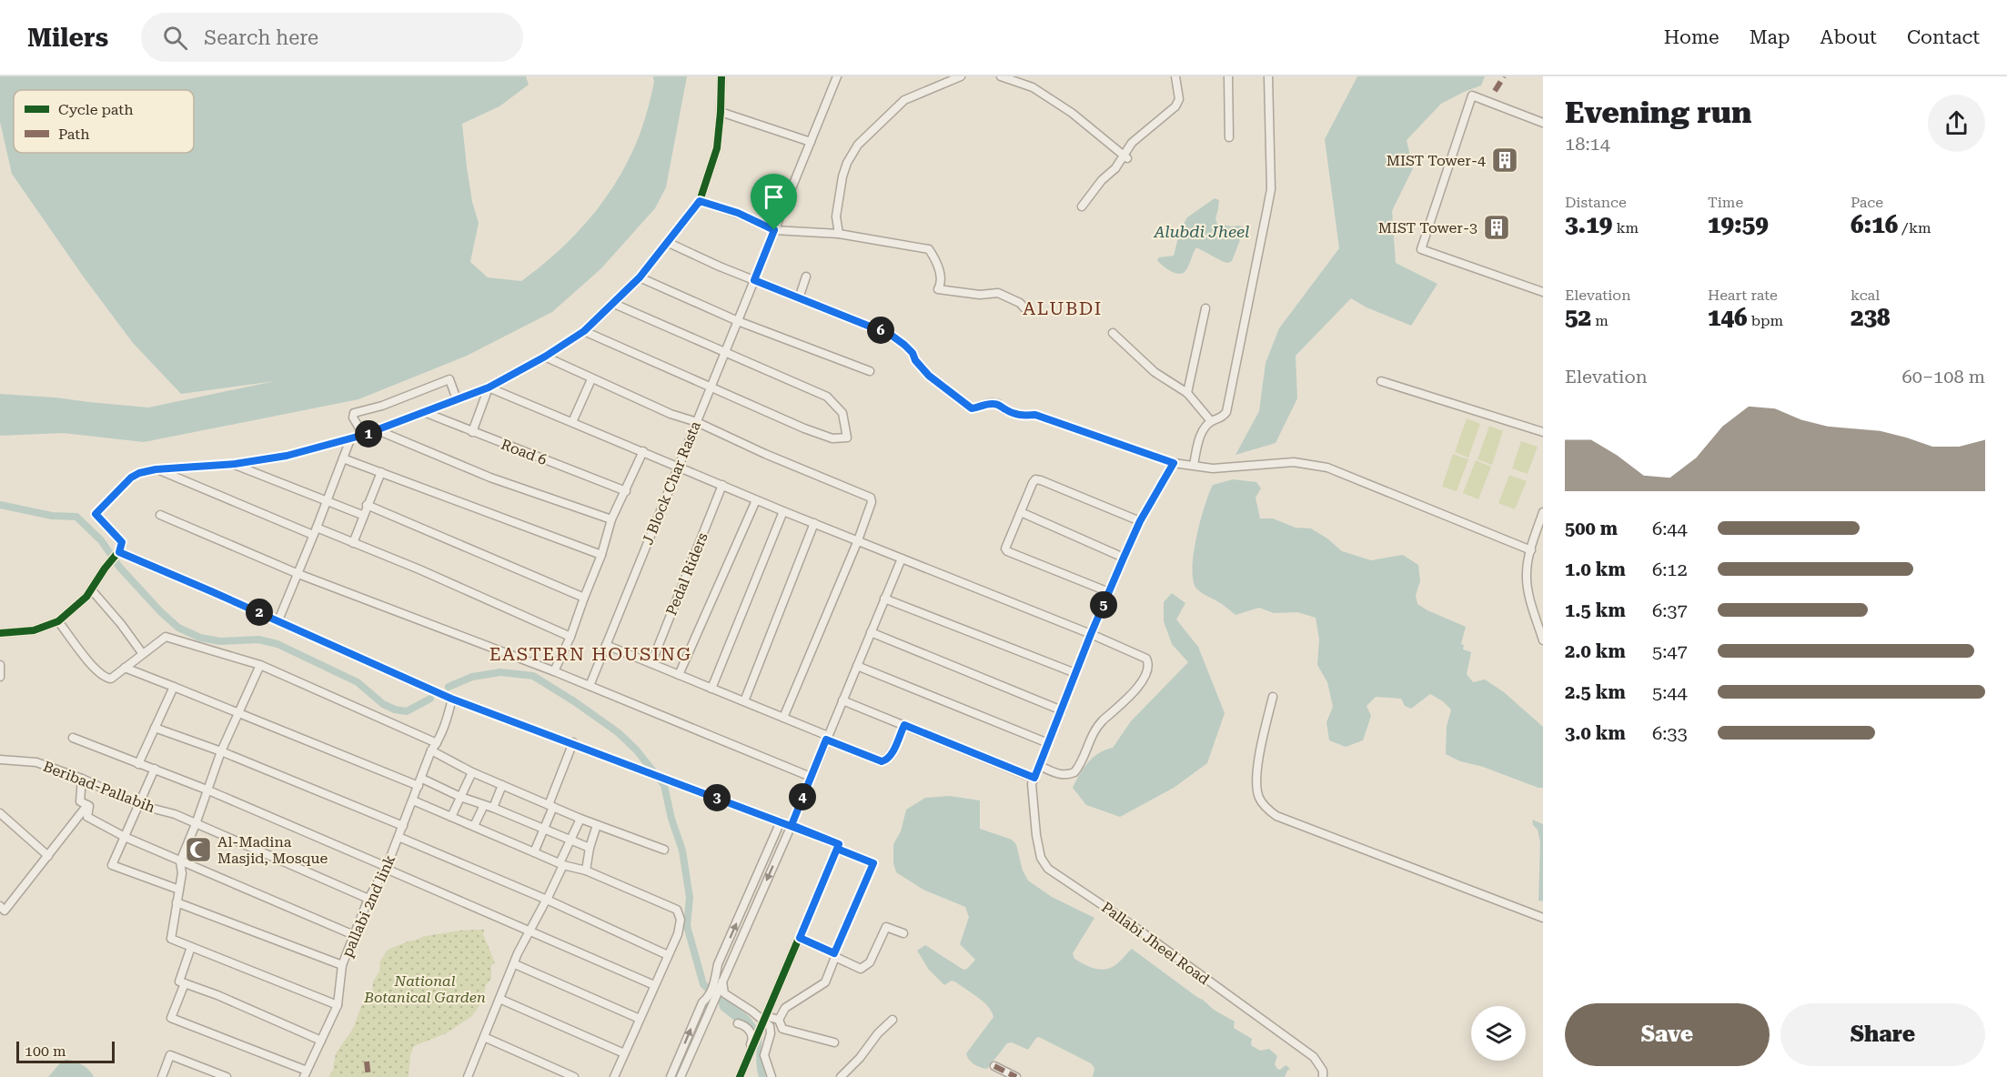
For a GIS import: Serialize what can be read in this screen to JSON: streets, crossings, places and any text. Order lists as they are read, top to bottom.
{
  "streets": {
    "street": [
      "Road 6",
      "J Block Char Rasta",
      "Pedal Riders",
      "Beribad-Pallabih",
      "pallabi 2nd link",
      "Pallabi Jheel Road"
    ]
  },
  "crossings": [
    ["Beribad-Pallabih", "pallabi 2nd link"]
  ],
  "districts": ["ALUBDI", "EASTERN HOUSING"],
  "water": ["Alubdi Jheel"],
  "parks": ["National Botanical Garden"],
  "places": {
    "building": ["MIST Tower-4", "MIST Tower-3"],
    "mosque": ["Al-Madina Masjid, Mosque"]
  },
  "legend": ["Cycle path", "Path"],
  "scale_bar": "100 m",
  "page": {
    "header": "Milers",
    "search": "Search here",
    "nav": [
      "Home",
      "Map",
      "About",
      "Contact"
    ],
    "heading": ["Evening run", "18:14"],
    "stats": [
      ["Distance", "3.19 km"],
      ["Time", "19:59"],
      ["Pace", "6:16 /km"],
      ["Elevation", "52 m"],
      ["Heart rate", "146 bpm"],
      ["kcal", "238"]
    ],
    "pins": [
      "6",
      "1",
      "5",
      "2",
      "4",
      "3"
    ],
    "chart": ["Elevation", "60–108 m"],
    "list": [
      {
        "name": "500 m",
        "note": "6:44"
      },
      {
        "name": "1.0 km",
        "note": "6:12"
      },
      {
        "name": "1.5 km",
        "note": "6:37"
      },
      {
        "name": "2.0 km",
        "note": "5:47"
      },
      {
        "name": "2.5 km",
        "note": "5:44"
      },
      {
        "name": "3.0 km",
        "note": "6:33"
      }
    ],
    "buttons": ["Save", "Share"],
    "scale": "100 m"
  }
}
